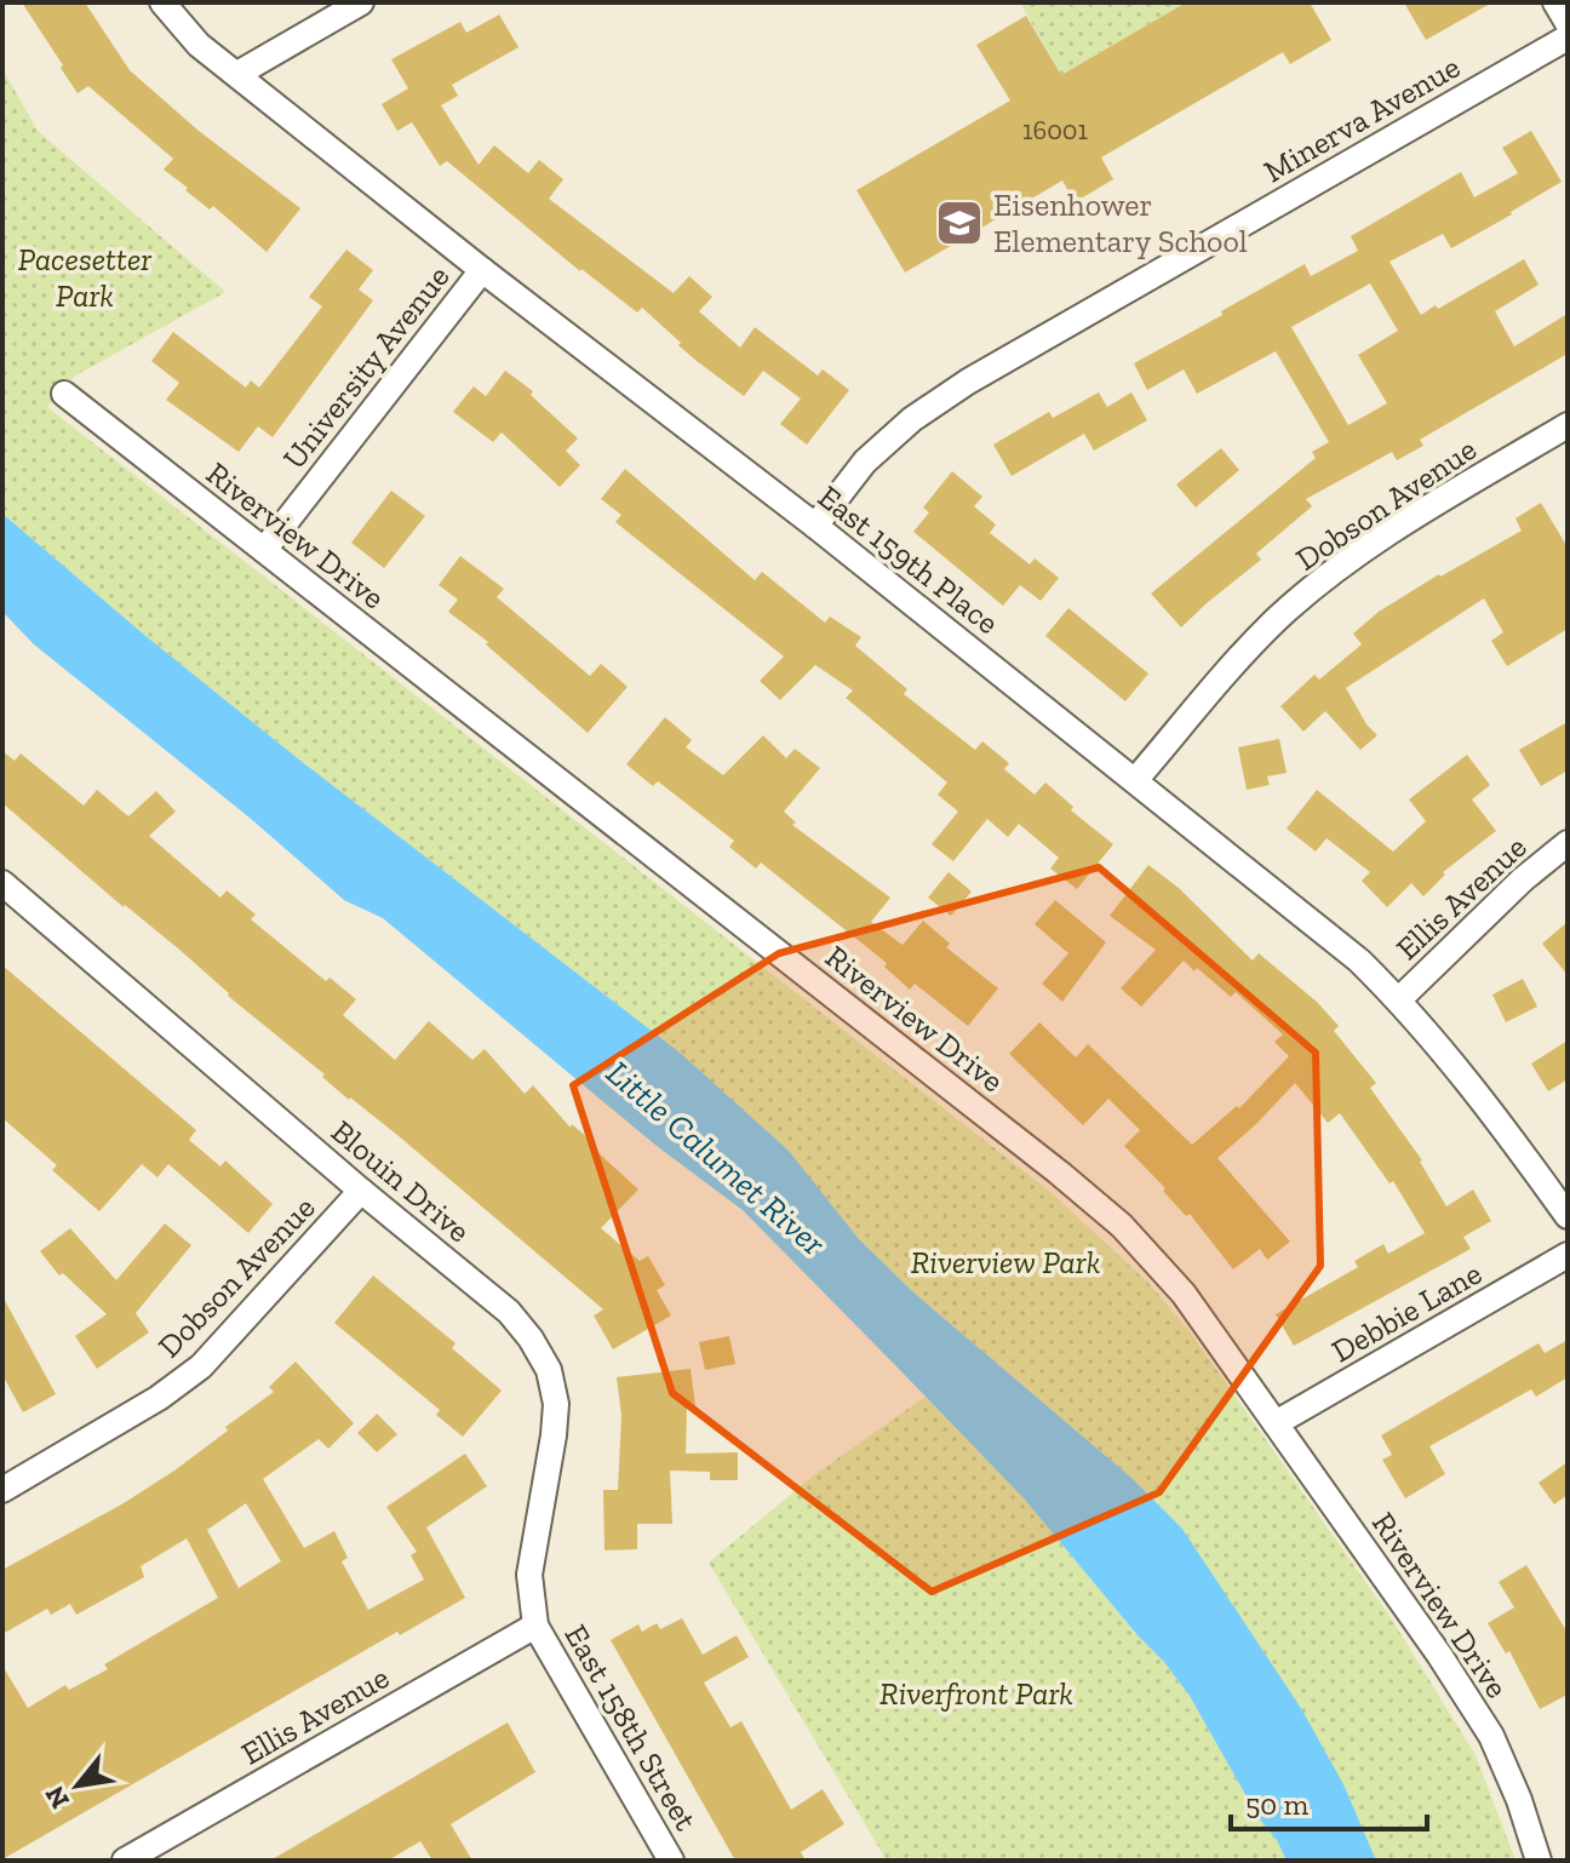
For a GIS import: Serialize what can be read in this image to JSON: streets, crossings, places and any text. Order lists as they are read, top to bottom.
{
  "streets": {
    "street": [
      "Minerva Avenue",
      "University Avenue",
      "Dobson Avenue",
      "Riverview Drive",
      "East 159th Place",
      "Ellis Avenue",
      "Blouin Drive",
      "Debbie Lane",
      "East 158th Street"
    ]
  },
  "crossings": [
    ["Minerva Avenue", "East 159th Place"],
    ["University Avenue", "Riverview Drive"],
    ["University Avenue", "East 159th Place"],
    ["Dobson Avenue", "East 159th Place"],
    ["Dobson Avenue", "Blouin Drive"],
    ["Riverview Drive", "Debbie Lane"],
    ["East 159th Place", "Ellis Avenue"],
    ["Ellis Avenue", "Blouin Drive"],
    ["Ellis Avenue", "East 158th Street"],
    ["Blouin Drive", "East 158th Street"]
  ],
  "water": ["Little Calumet River"],
  "parks": ["Pacesetter Park", "Riverview Park", "Riverfront Park"],
  "places": {
    "school or university": ["Eisenhower Elementary School"]
  },
  "house_numbers": ["16001"],
  "scale_bar": "50 m",
  "north": "bottom left"
}
